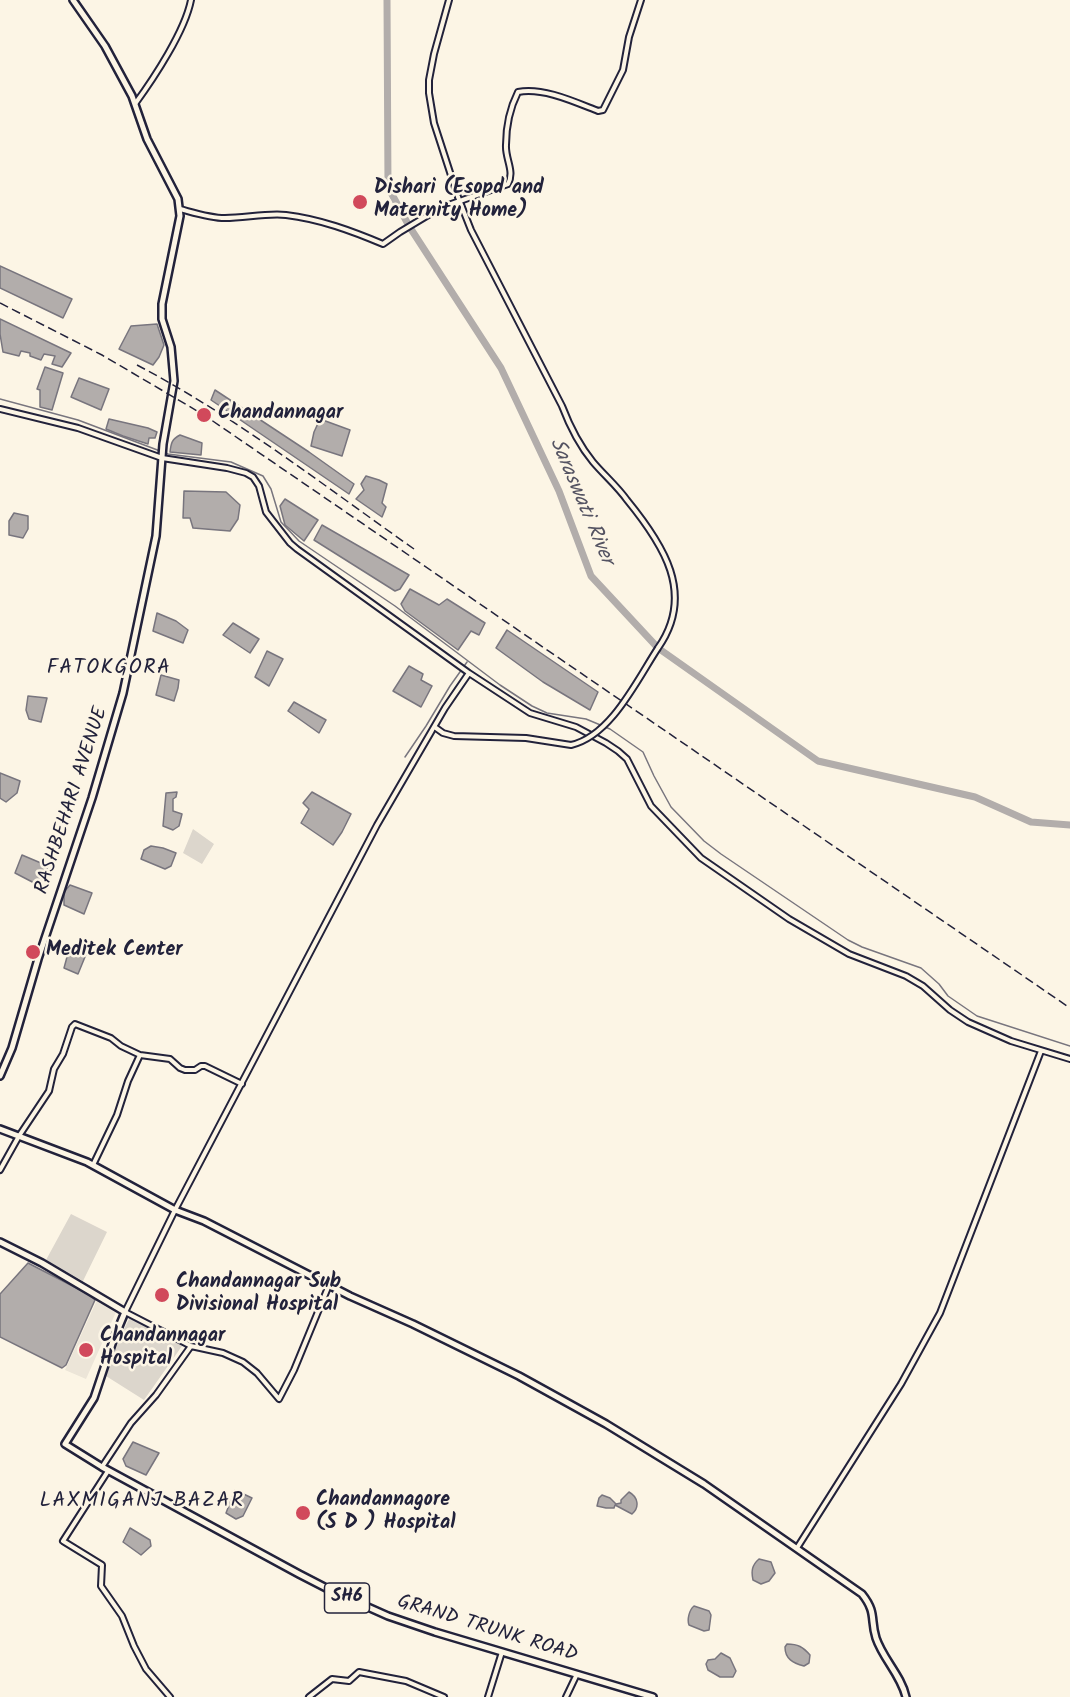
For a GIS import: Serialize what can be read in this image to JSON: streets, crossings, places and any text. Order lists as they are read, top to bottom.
{
  "streets": {
    "main road": ["RASHBEHARI AVENUE", "SH6", "GRAND TRUNK ROAD"]
  },
  "districts": ["FATOKGORA", "LAXMIGANJ BAZAR"],
  "water": ["Saraswati River"],
  "places": [
    "Dishari (Esopd and Maternity Home)",
    "Chandannagar",
    "Meditek Center",
    "Chandannagar Sub Divisional Hospital",
    "Chandannagar Hospital",
    "Chandannagore (S D ) Hospital"
  ]
}
